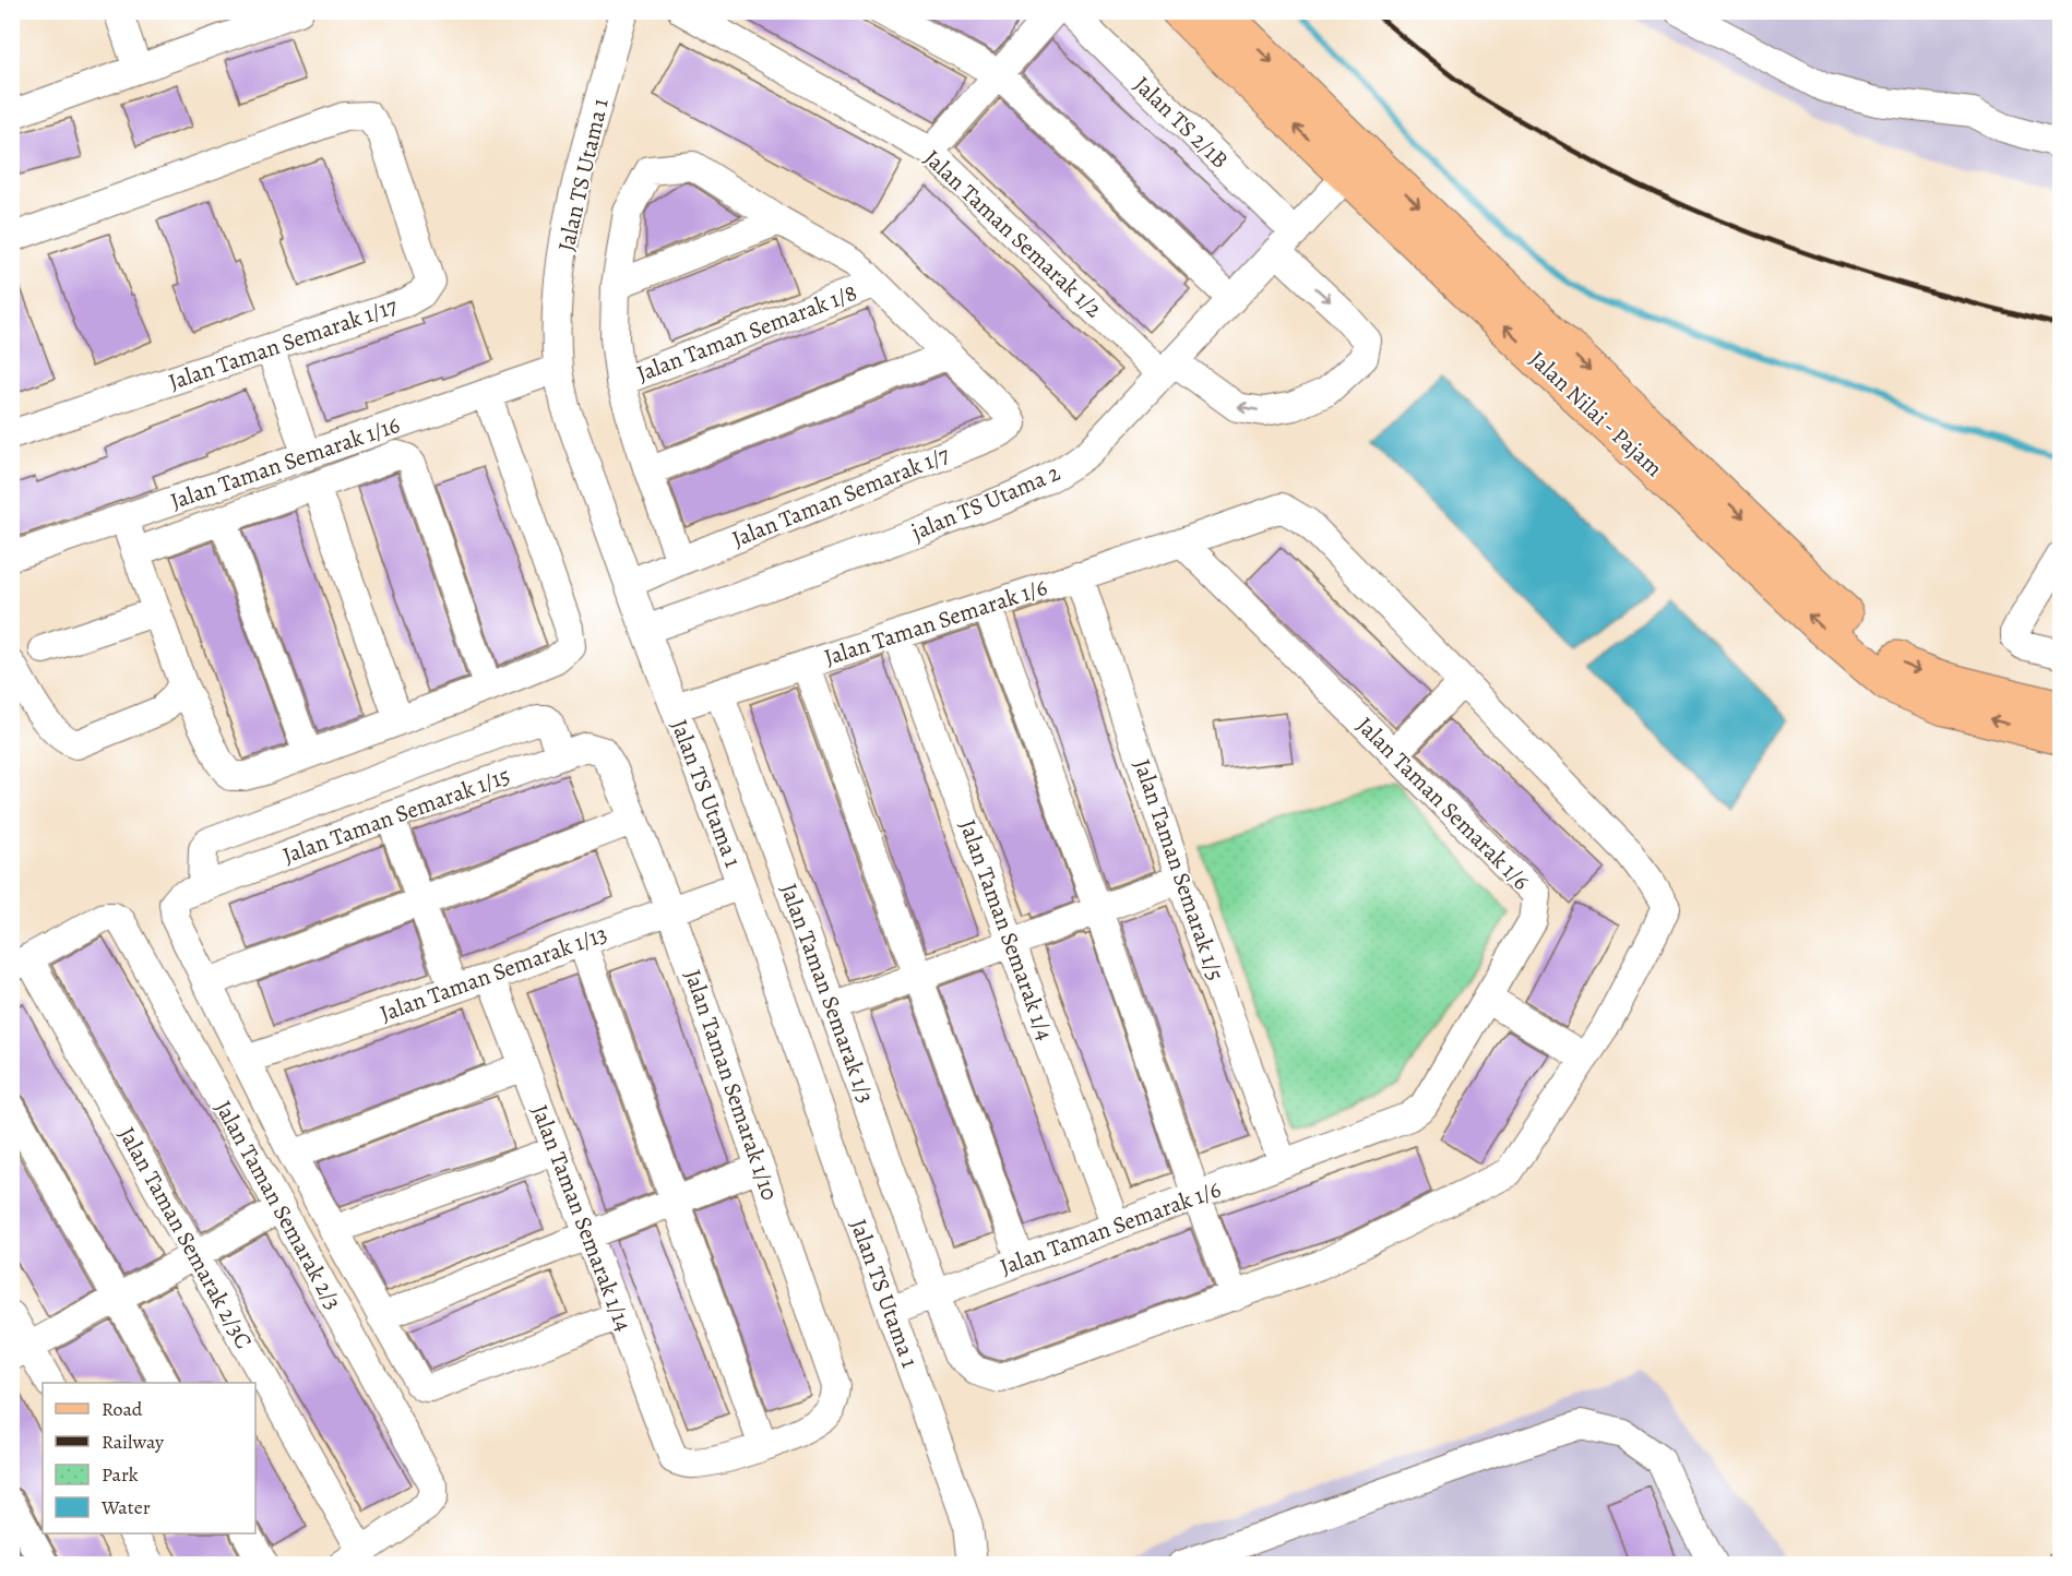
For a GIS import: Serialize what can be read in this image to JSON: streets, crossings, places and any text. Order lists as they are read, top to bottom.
{
  "streets": {
    "main road": ["Jalan Nilai - Pajam"],
    "street": [
      "Jalan TS 2/1B",
      "Jalan TS Utama 1",
      "Jalan Taman Semarak 1/2",
      "Jalan Taman Semarak 1/8",
      "Jalan Taman Semarak 1/17",
      "Jalan Taman Semarak 1/16",
      "Jalan Taman Semarak 1/7",
      "jalan TS Utama 2",
      "Jalan Taman Semarak 1/6",
      "Jalan Taman Semarak 1/15",
      "Jalan Taman Semarak 1/5",
      "Jalan Taman Semarak 1/4",
      "Jalan Taman Semarak 1/13",
      "Jalan Taman Semarak 1/3",
      "Jalan Taman Semarak 1/10",
      "Jalan Taman Semarak 2/3",
      "Jalan Taman Semarak 1/14",
      "Jalan Taman Semarak 2/3C"
    ]
  },
  "crossings": [
    ["Jalan TS 2/1B", "Jalan Taman Semarak 1/2"],
    ["Jalan TS 2/1B", "jalan TS Utama 2"],
    ["Jalan TS Utama 1", "Jalan Taman Semarak 1/16"],
    ["Jalan TS Utama 1", "Jalan Taman Semarak 1/7"],
    ["Jalan TS Utama 1", "jalan TS Utama 2"],
    ["Jalan TS Utama 1", "Jalan Taman Semarak 1/6"],
    ["Jalan TS Utama 1", "Jalan Taman Semarak 1/13"],
    ["Jalan Taman Semarak 1/2", "jalan TS Utama 2"],
    ["Jalan Nilai - Pajam", "jalan TS Utama 2"],
    ["Jalan Taman Semarak 1/6", "Jalan Taman Semarak 1/5"],
    ["Jalan Taman Semarak 1/6", "Jalan Taman Semarak 1/4"],
    ["Jalan Taman Semarak 1/6", "Jalan Taman Semarak 1/3"],
    ["Jalan Taman Semarak 1/15", "Jalan Taman Semarak 1/10"],
    ["Jalan Taman Semarak 1/13", "Jalan Taman Semarak 1/10"],
    ["Jalan Taman Semarak 1/13", "Jalan Taman Semarak 1/14"],
    ["Jalan Taman Semarak 1/10", "Jalan Taman Semarak 1/14"],
    ["Jalan Taman Semarak 2/3", "Jalan Taman Semarak 2/3C"]
  ],
  "legend": [
    "Road",
    "Railway",
    "Park",
    "Water"
  ]
}
